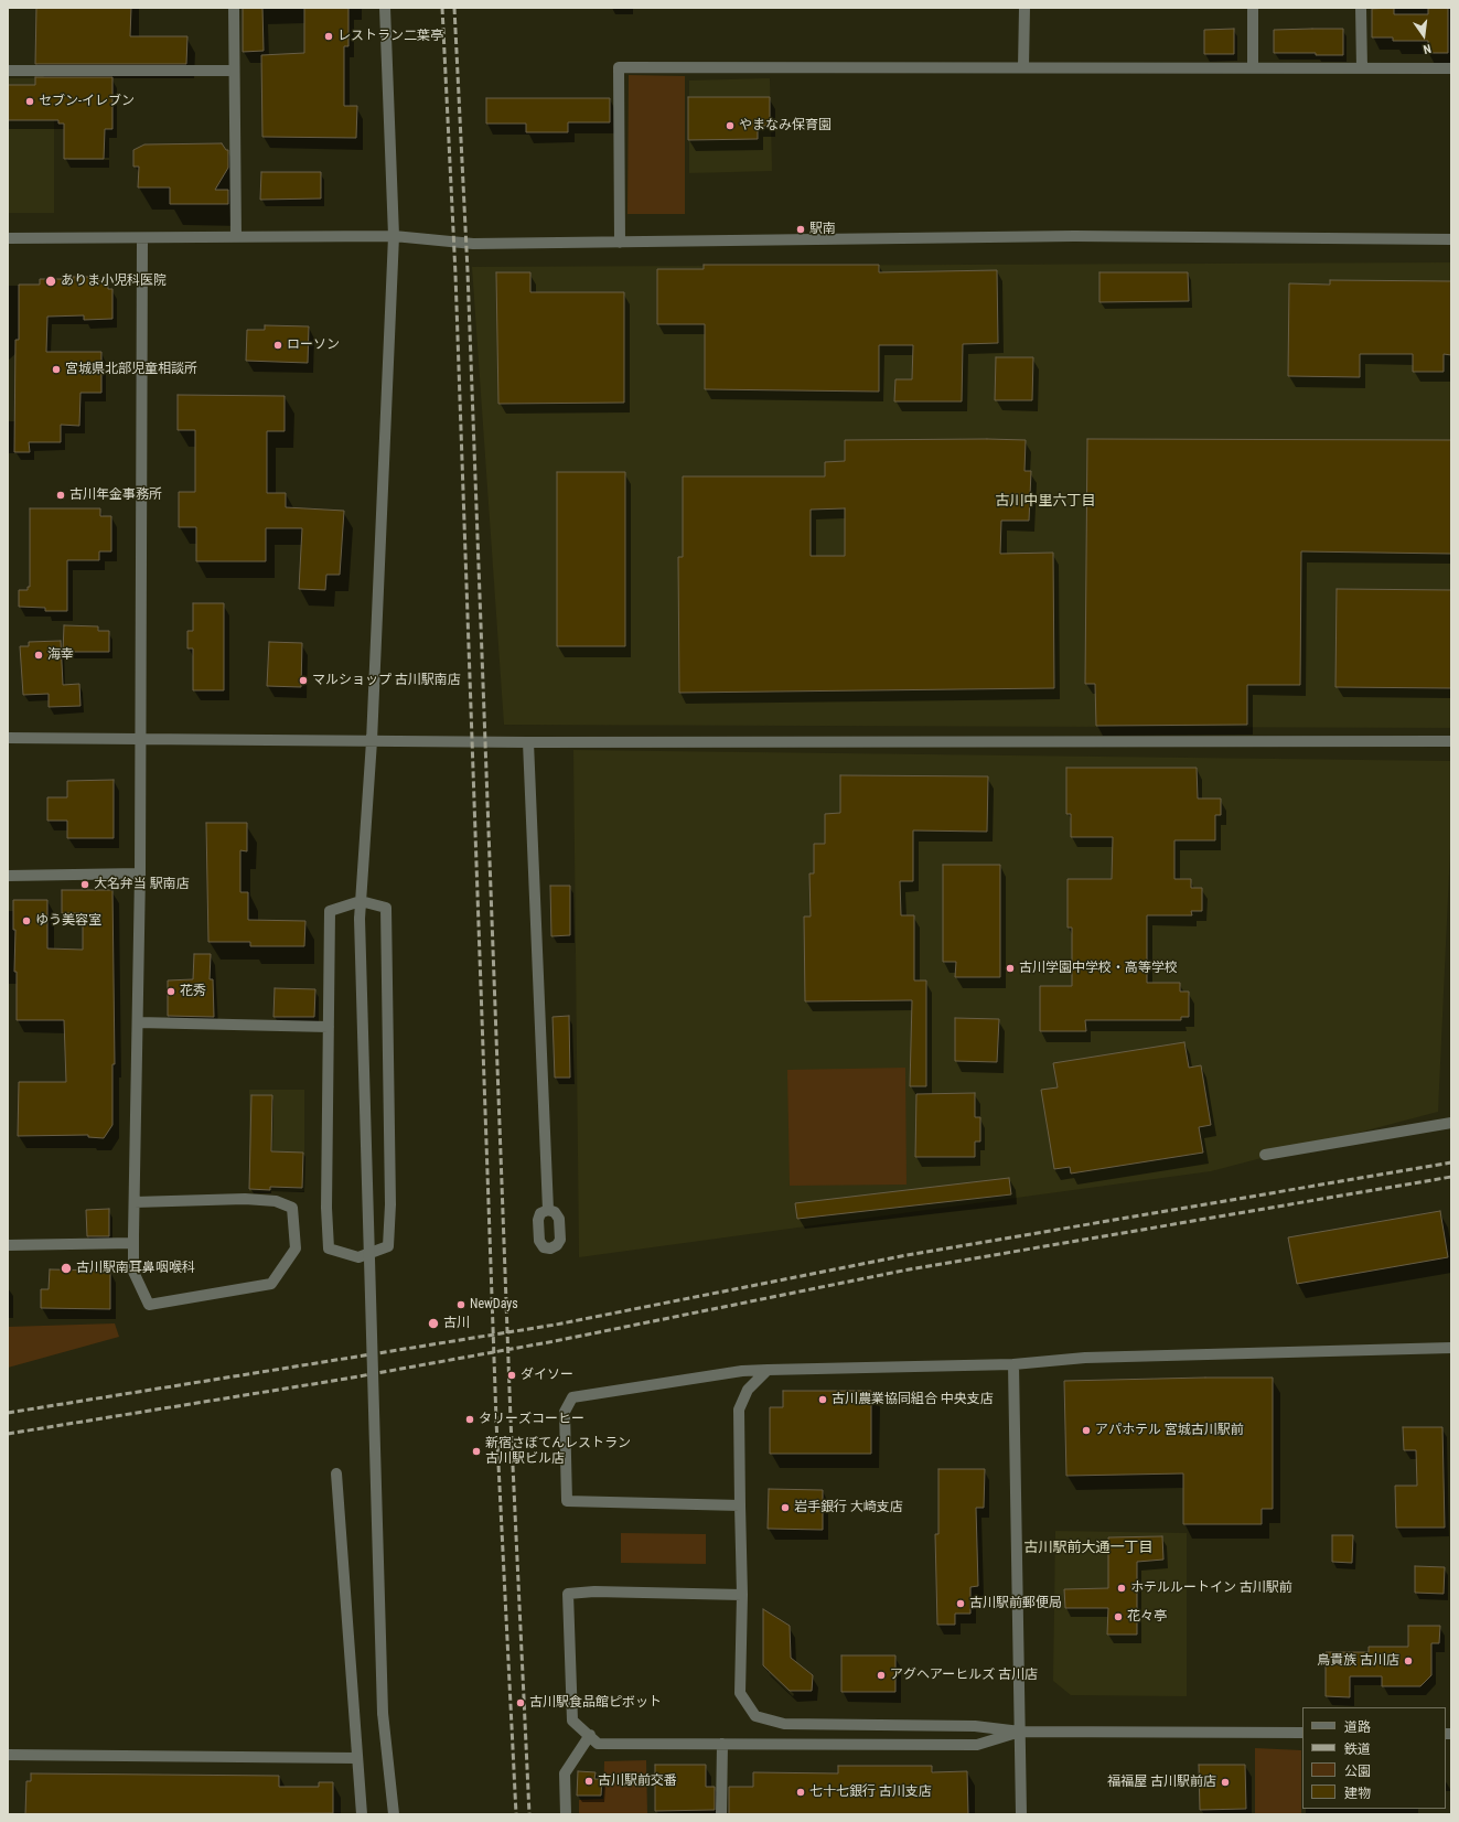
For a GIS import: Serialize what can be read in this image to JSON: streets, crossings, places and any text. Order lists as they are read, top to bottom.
{
  "districts": ["古川中里六丁目", "古川駅前大通一丁目"],
  "places": [
    "レストラン二葉亭",
    "セブン-イレブン",
    "やまなみ保育園",
    "駅南",
    "ありま小児科医院",
    "ローソン",
    "宮城県北部児童相談所",
    "古川年金事務所",
    "海幸",
    "マルショップ 古川駅南店",
    "大名弁当 駅南店",
    "ゆう美容室",
    "古川学園中学校・高等学校",
    "花秀",
    "古川駅南耳鼻咽喉科",
    "NewDays",
    "古川",
    "ダイソー",
    "古川農業協同組合 中央支店",
    "タリーズコーヒー",
    "アパホテル 宮城古川駅前",
    "新宿さぼてんレストラン 古川駅ビル店",
    "岩手銀行 大崎支店",
    "ホテルルートイン 古川駅前",
    "古川駅前郵便局",
    "花々亭",
    "鳥貴族 古川店",
    "アグヘアーヒルズ 古川店",
    "古川駅食品館ピボット",
    "古川駅前交番",
    "福福屋 古川駅前店",
    "七十七銀行 古川支店"
  ],
  "legend": [
    "道路",
    "鉄道",
    "公園",
    "建物"
  ],
  "north": "bottom"
}
